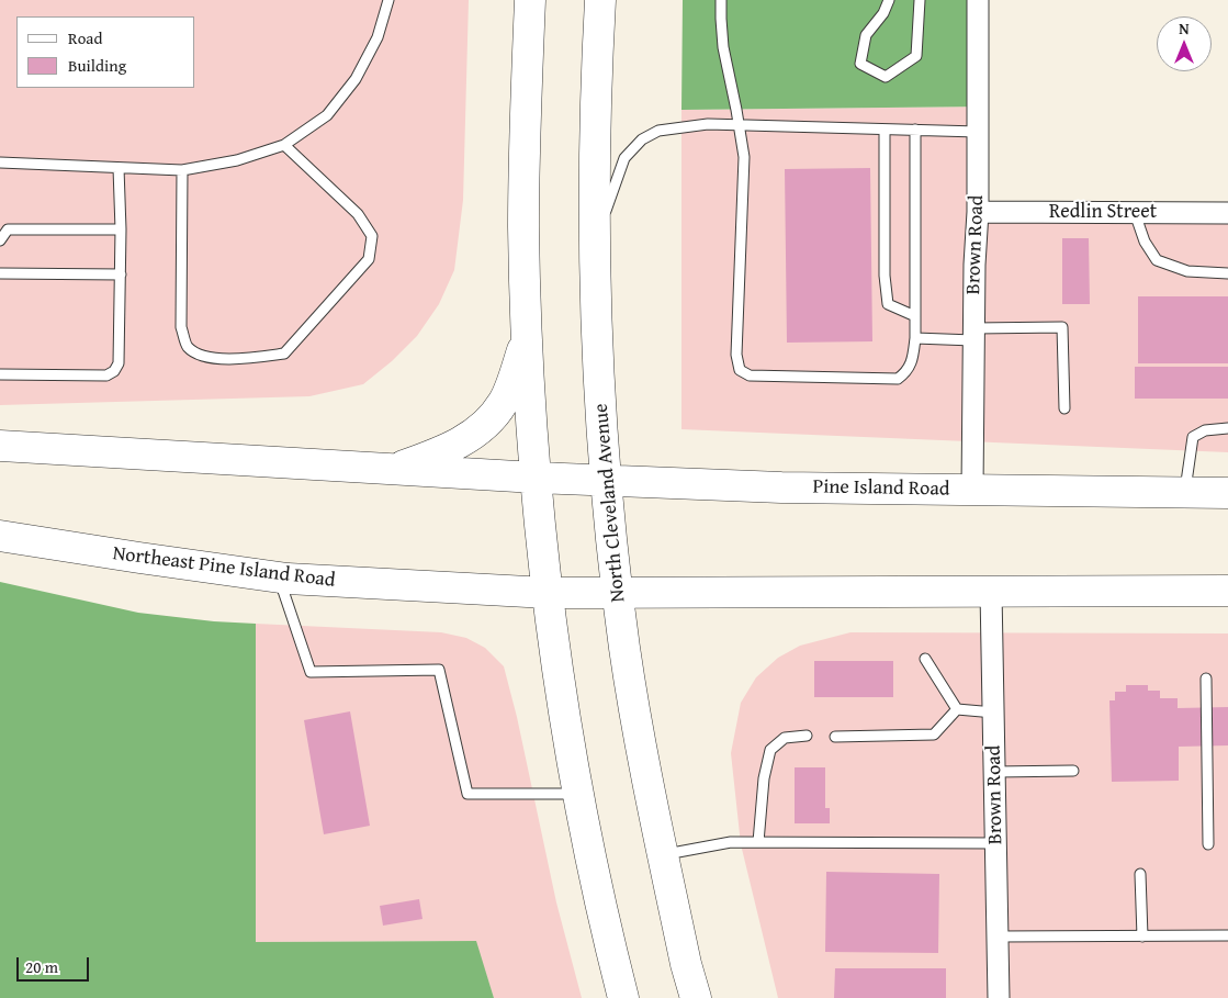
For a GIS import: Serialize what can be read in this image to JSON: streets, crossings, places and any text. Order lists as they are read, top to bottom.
{
  "streets": {
    "main road": ["Pine Island Road", "North Cleveland Avenue", "Northeast Pine Island Road"],
    "street": ["Redlin Street", "Brown Road"]
  },
  "crossings": [
    ["Redlin Street", "Brown Road"],
    ["Brown Road", "Pine Island Road"],
    ["Pine Island Road", "North Cleveland Avenue"]
  ],
  "legend": ["Road", "Building"],
  "scale_bar": "20 m",
  "north": "top"
}
